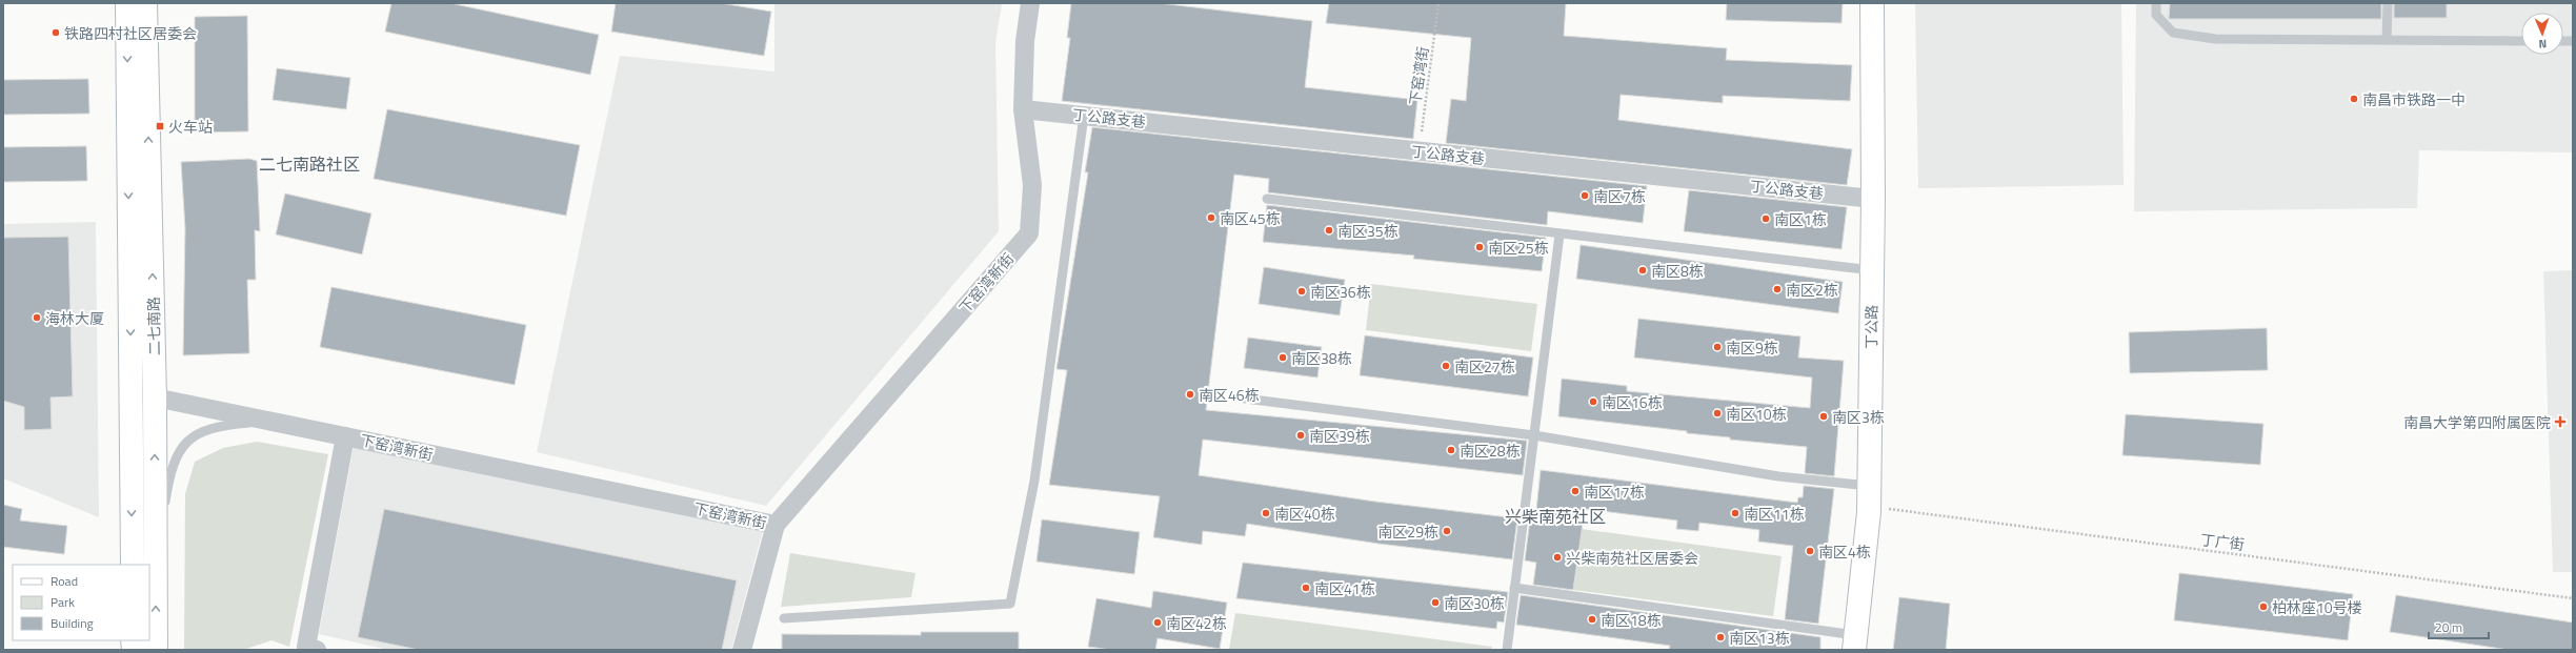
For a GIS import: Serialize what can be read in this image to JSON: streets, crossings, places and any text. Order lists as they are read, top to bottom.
{
  "streets": {
    "main road": ["二七南路", "丁公路"],
    "street": ["丁公路支巷", "下窑湾新街"],
    "path": ["下窑湾街", "丁广街"]
  },
  "crossings": [
    ["下窑湾街", "丁公路支巷"],
    ["丁公路支巷", "下窑湾新街"],
    ["丁公路支巷", "丁公路"],
    ["下窑湾新街", "二七南路"],
    ["丁公路", "丁广街"]
  ],
  "districts": ["二七南路社区", "兴柴南苑社区"],
  "places": {
    "other": [
      "铁路四村社区居委会",
      "南昌市铁路一中",
      "南区7栋",
      "南区45栋",
      "南区1栋",
      "南区35栋",
      "南区25栋",
      "南区8栋",
      "南区2栋",
      "南区36栋",
      "海林大厦",
      "南区9栋",
      "南区38栋",
      "南区27栋",
      "南区46栋",
      "南区16栋",
      "南区10栋",
      "南区3栋",
      "南区39栋",
      "南区28栋",
      "南区17栋",
      "南区40栋",
      "南区11栋",
      "南区29栋",
      "南区4栋",
      "兴柴南苑社区居委会",
      "南区41栋",
      "南区30栋",
      "柏林座10号楼",
      "南区18栋",
      "南区42栋",
      "南区13栋"
    ],
    "transit": ["火车站"],
    "health": ["南昌大学第四附属医院"]
  },
  "legend": ["Road", "Park", "Building"],
  "scale_bar": "20 m",
  "north": "bottom"
}
